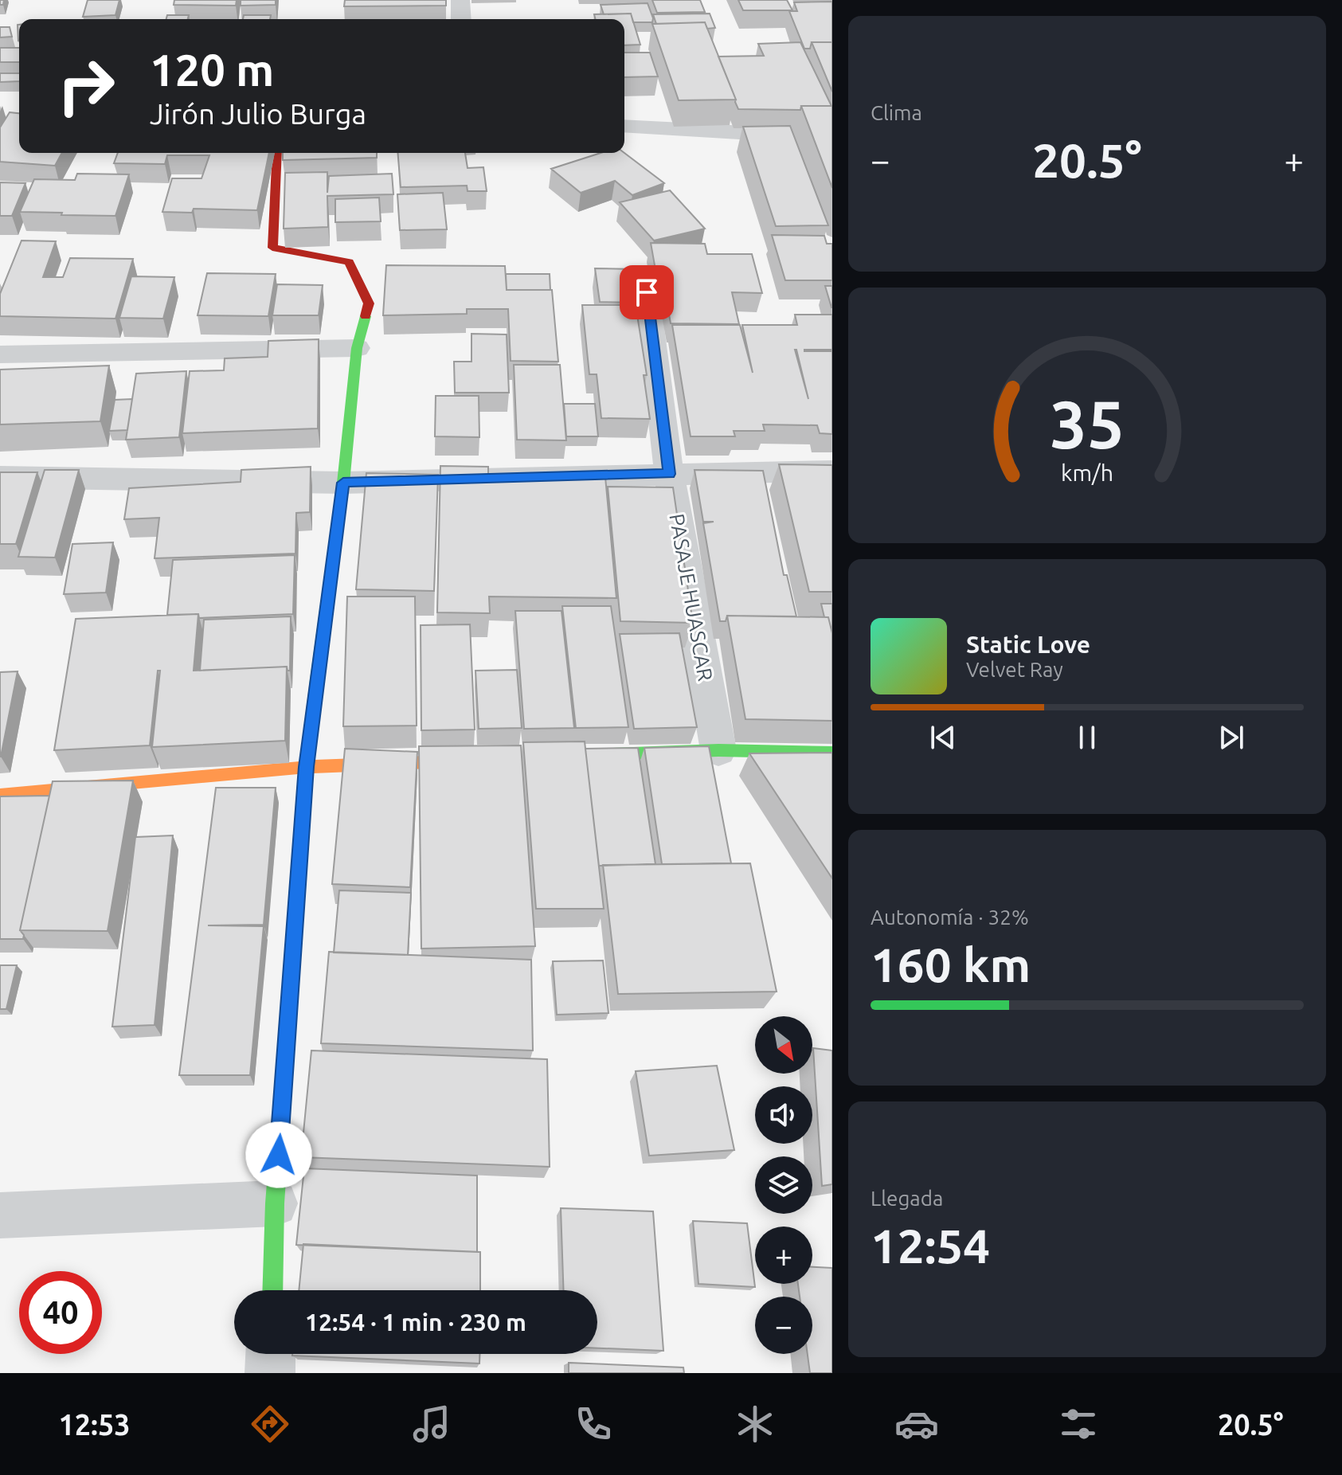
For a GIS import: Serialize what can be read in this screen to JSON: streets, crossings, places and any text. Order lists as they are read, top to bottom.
{
  "streets": {
    "street": ["PASAJE HUASCAR"]
  },
  "north": "bottom right",
  "page": {
    "tile": [
      "Clima",
      ["Autonomía · 32%", "160 km"],
      ["Llegada", "12:54"]
    ],
    "turn": ["120 m", "Jirón Julio Burga"],
    "heat": ["−", "20.5°", "+"],
    "song": ["Static Love", "Velvet Ray"],
    "map_buttons": ["+", "−"],
    "limit": "40",
    "trip": "12:54 · 1 min · 230 m",
    "tabs": ["12:53", "20.5°"],
    "gauge": ["35", "km/h"]
  }
}
